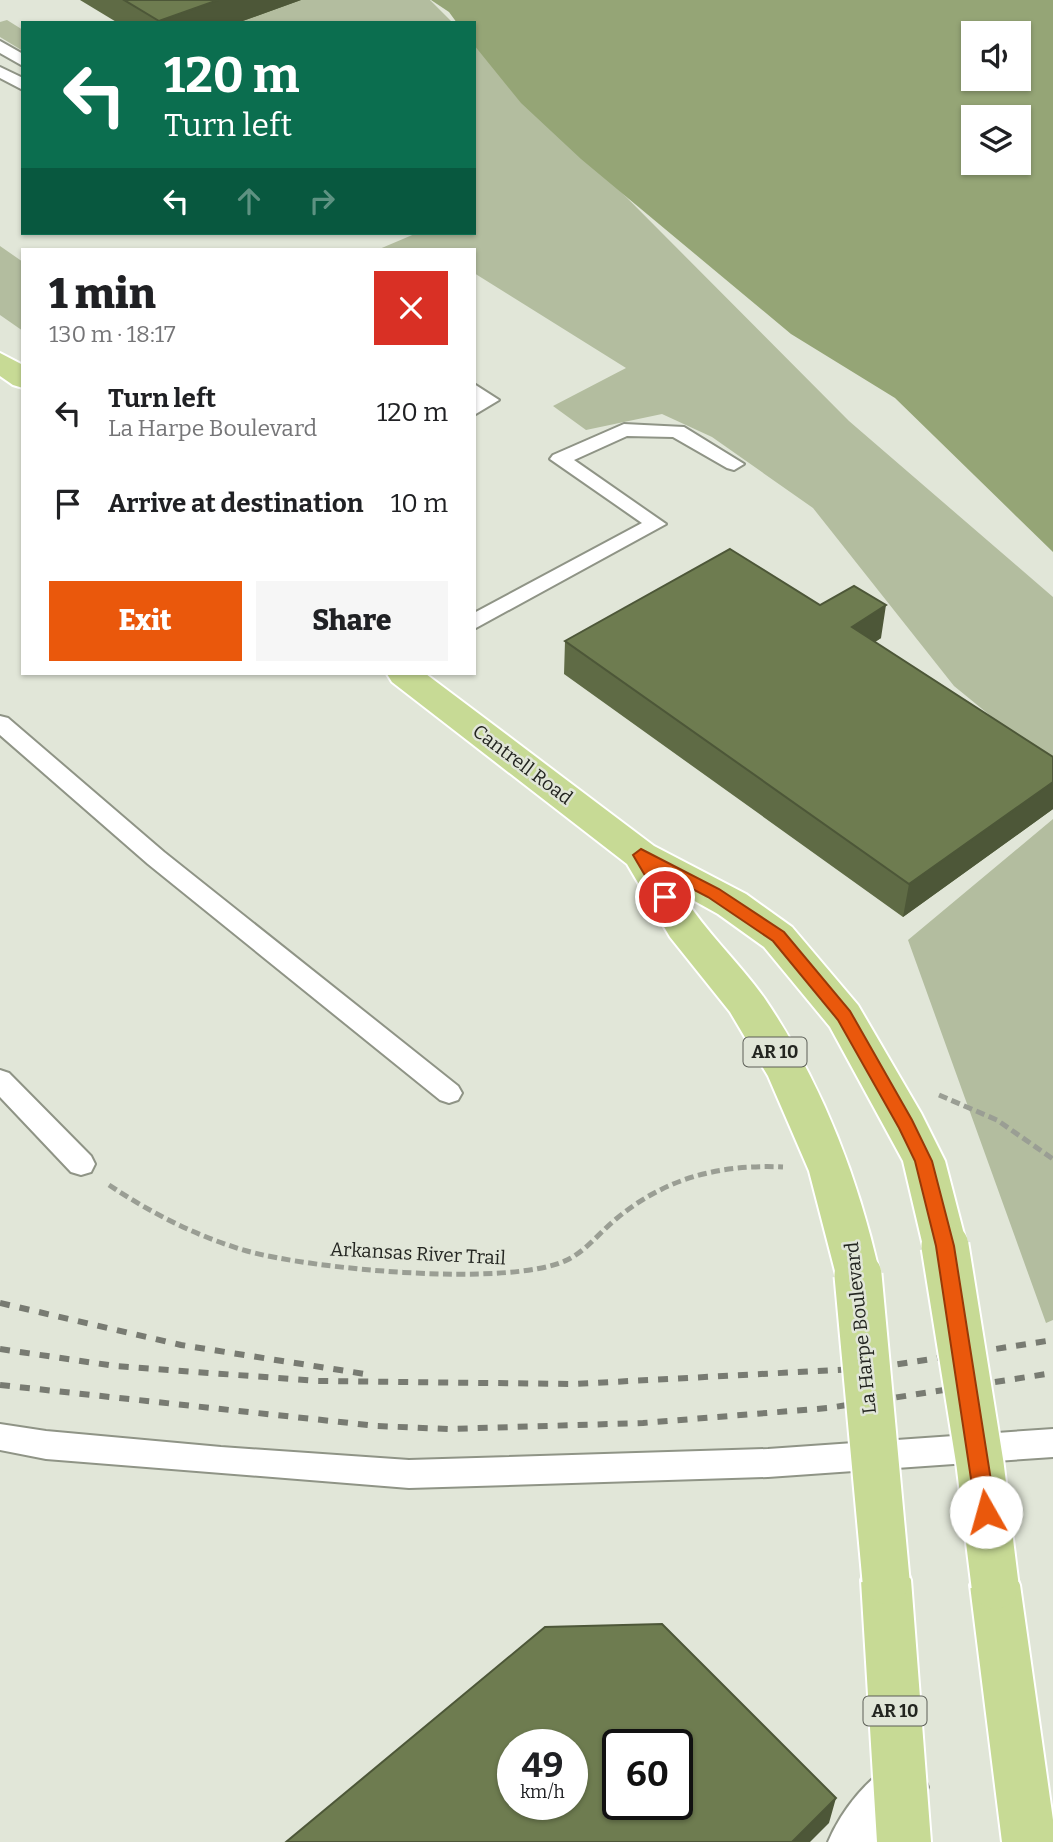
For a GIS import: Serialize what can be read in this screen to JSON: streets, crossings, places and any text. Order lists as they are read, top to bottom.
{
  "streets": {
    "main road": ["Cantrell Road", "AR 10", "La Harpe Boulevard"],
    "path": ["Arkansas River Trail"]
  },
  "crossings": [
    ["Cantrell Road", "AR 10"],
    ["Cantrell Road", "La Harpe Boulevard"],
    ["AR 10", "La Harpe Boulevard"]
  ],
  "page": {
    "turn": ["120 m", "Turn left"],
    "heading": ["1 min", "130 m · 18:17"],
    "list": [
      {
        "name": "Turn left",
        "note": "La Harpe Boulevard",
        "value": "120 m"
      },
      {
        "name": "Arrive at destination",
        "value": "10 m"
      }
    ],
    "buttons": ["Exit", "Share"],
    "speed": "49 km/h",
    "limit": "60"
  }
}
